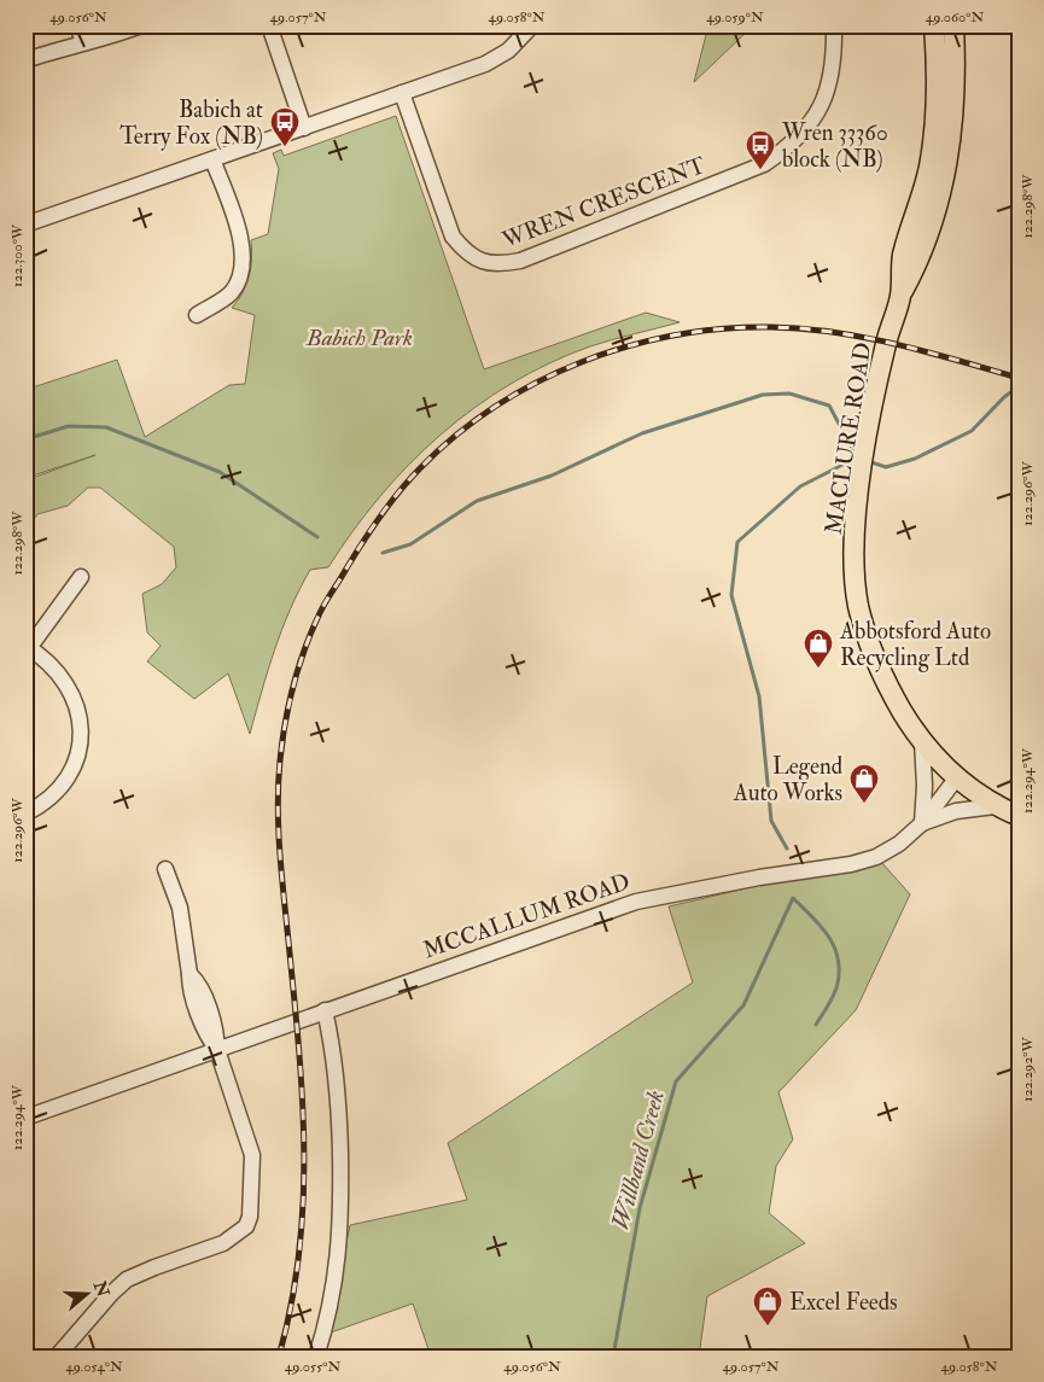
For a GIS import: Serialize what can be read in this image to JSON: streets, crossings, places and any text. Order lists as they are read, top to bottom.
{
  "streets": {
    "main road": ["MACLURE ROAD"],
    "street": ["WREN CRESCENT", "MCCALLUM ROAD"]
  },
  "crossings": [
    ["MACLURE ROAD", "MCCALLUM ROAD"]
  ],
  "water": ["Willband Creek"],
  "parks": ["Babich Park"],
  "places": {
    "bus stop": ["Babich at Terry Fox (NB)", "Wren 33360 block (NB)"],
    "shop": ["Abbotsford Auto Recycling Ltd", "Legend Auto Works", "Excel Feeds"]
  },
  "north": "right",
  "coordinates": [
    "49.056°N",
    "49.057°N",
    "49.058°N",
    "49.059°N",
    "49.060°N",
    "122.298°W",
    "122.300°W",
    "122.296°W",
    "122.294°W",
    "122.292°W",
    "49.054°N",
    "49.055°N"
  ]
}
